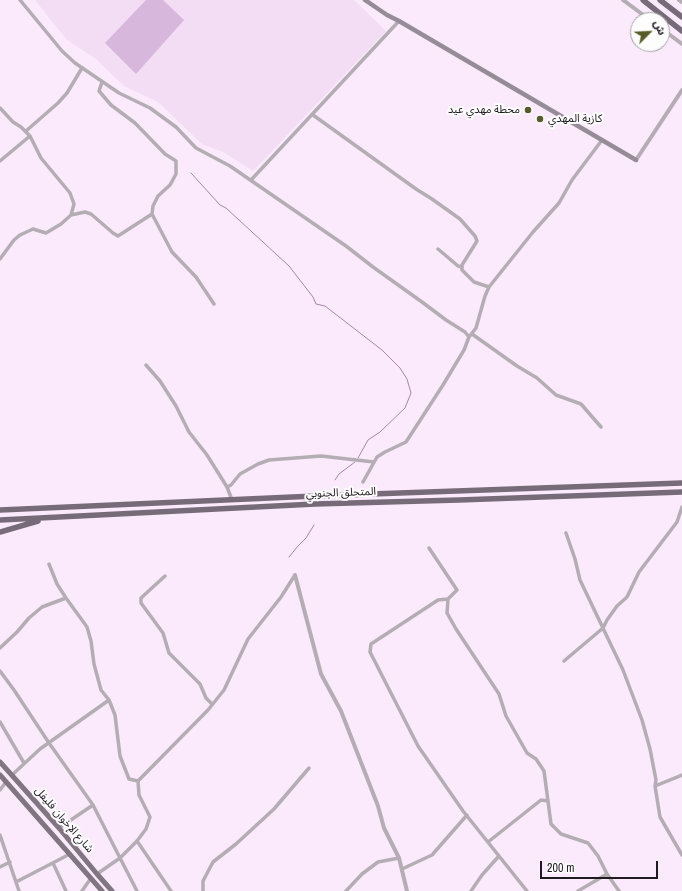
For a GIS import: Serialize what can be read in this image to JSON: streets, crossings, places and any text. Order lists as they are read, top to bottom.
{
  "streets": {
    "highway": ["المتحلق الجنوبي"],
    "main road": ["شارع الإخوان فليفل"]
  },
  "places": ["محطة مهدي عيد", "كازية المهدي"],
  "scale_bar": "200 m",
  "north": "top right"
}
